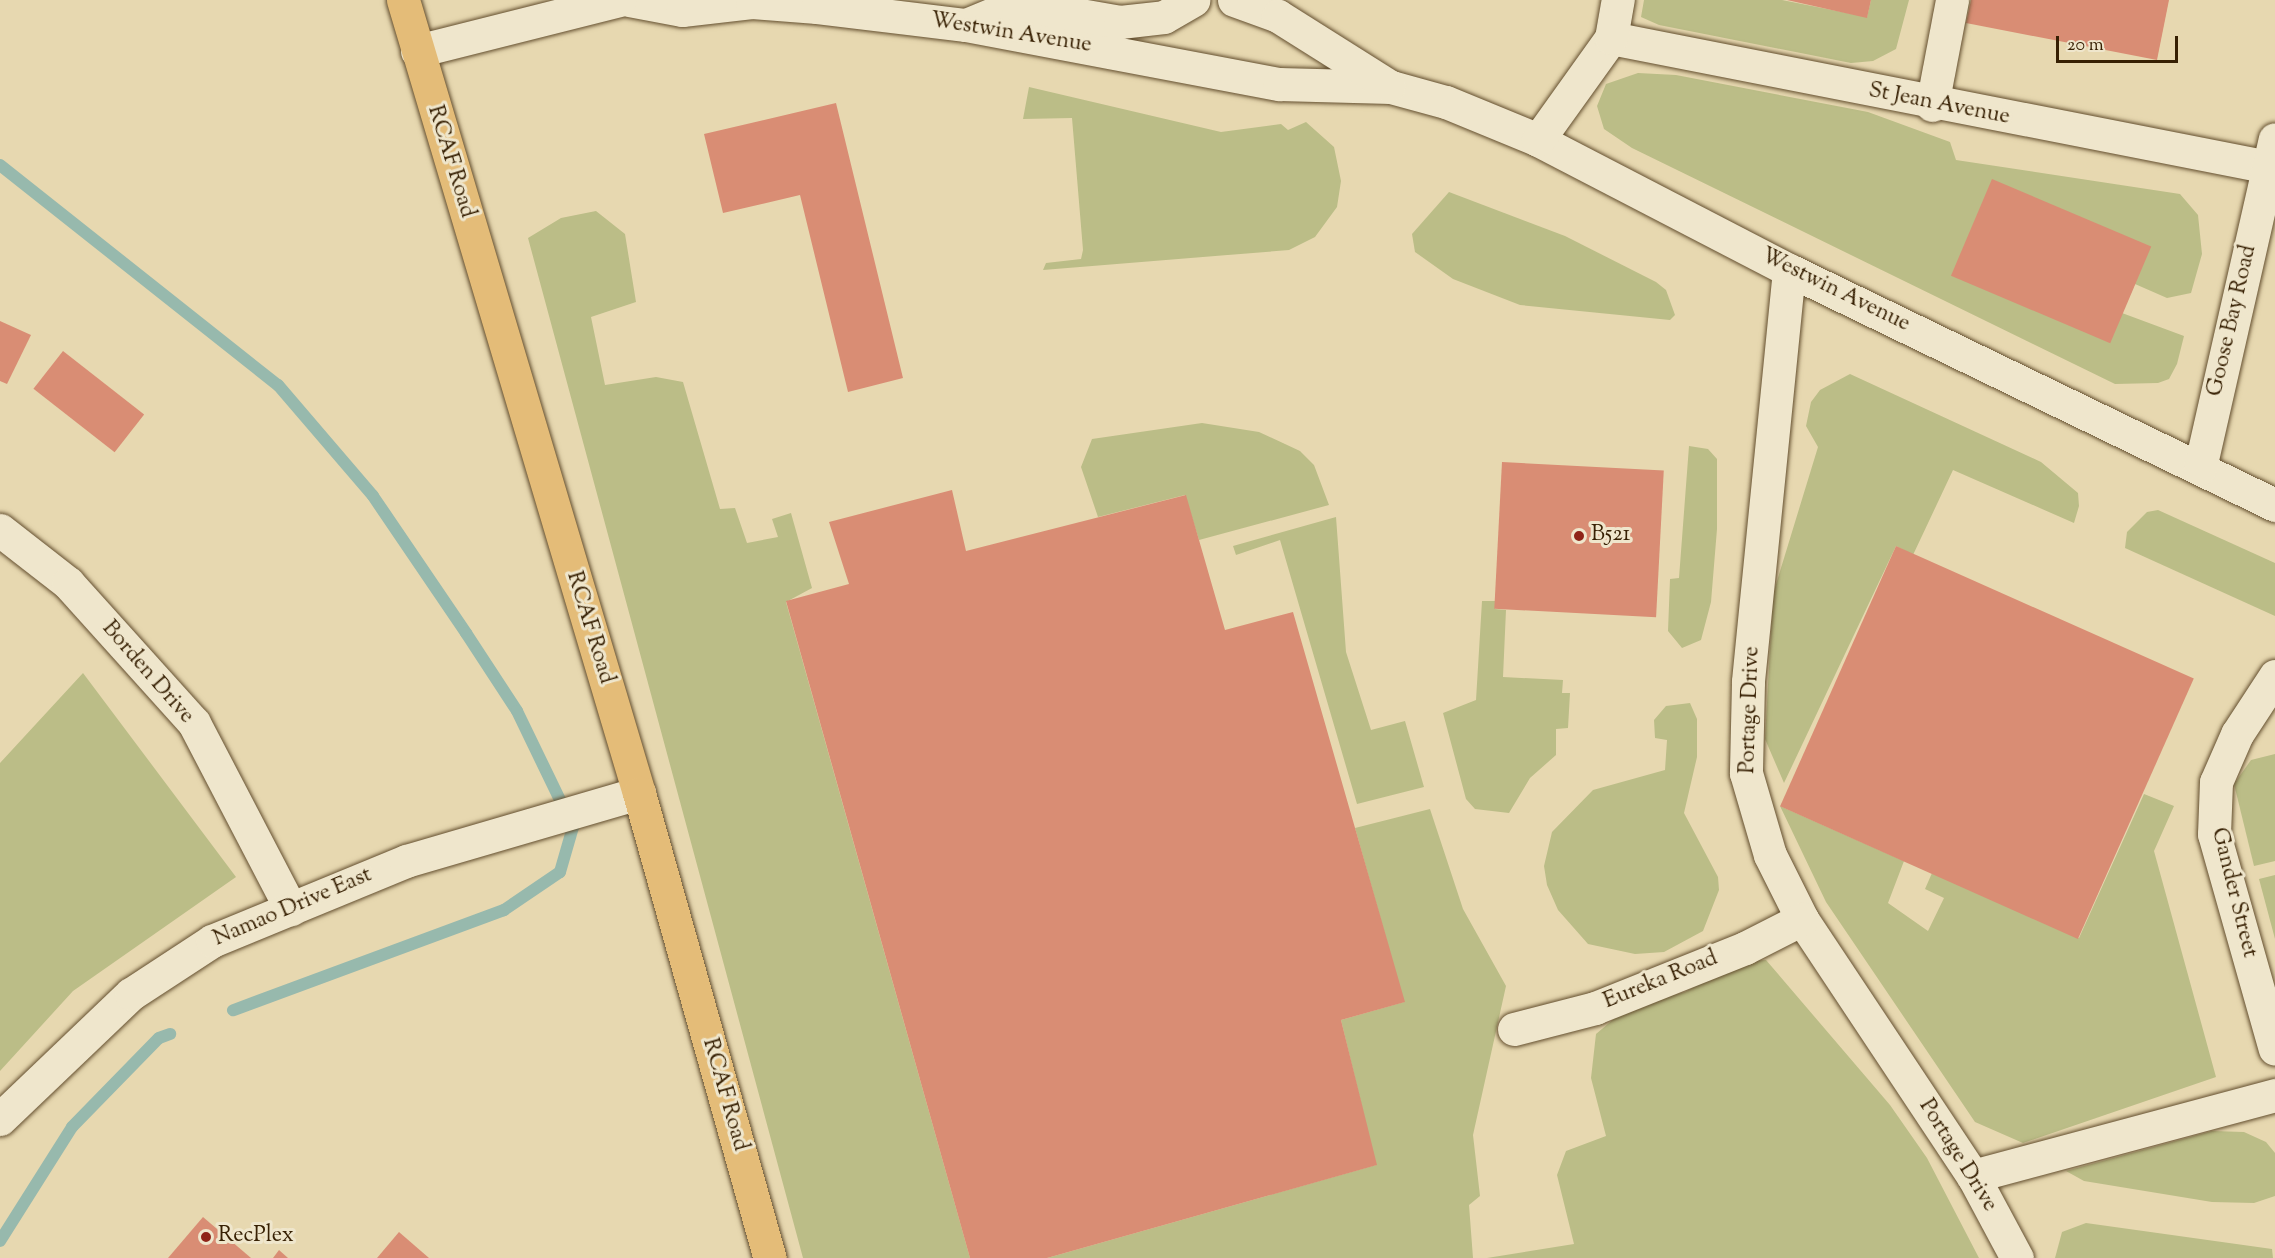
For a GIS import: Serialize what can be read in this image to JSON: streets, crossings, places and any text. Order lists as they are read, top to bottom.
{
  "streets": {
    "main road": ["RCAF Road"],
    "street": [
      "Westwin Avenue",
      "St Jean Avenue",
      "Goose Bay Road",
      "Borden Drive",
      "Portage Drive",
      "Gander Street",
      "Namao Drive East",
      "Eureka Road"
    ]
  },
  "crossings": [
    ["Westwin Avenue", "Goose Bay Road"],
    ["Westwin Avenue", "Portage Drive"],
    ["St Jean Avenue", "Goose Bay Road"],
    ["RCAF Road", "Namao Drive East"],
    ["Borden Drive", "Namao Drive East"],
    ["Portage Drive", "Eureka Road"]
  ],
  "places": ["B521", "RecPlex"],
  "scale_bar": "20 m"
}
